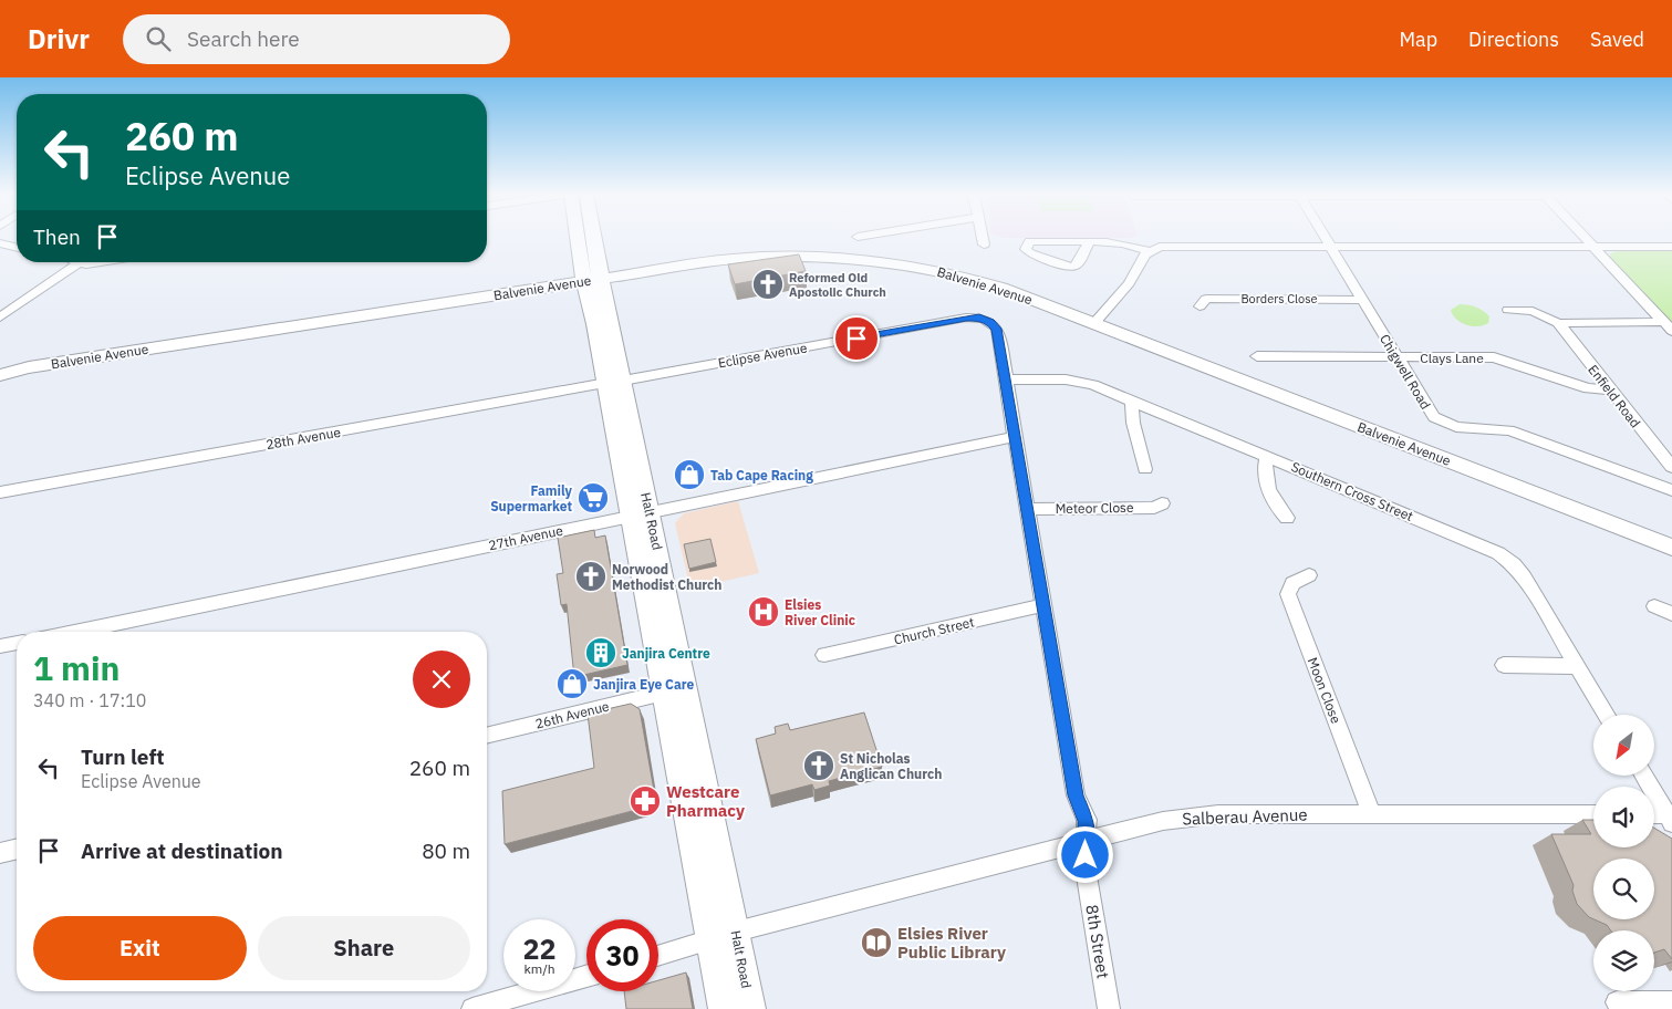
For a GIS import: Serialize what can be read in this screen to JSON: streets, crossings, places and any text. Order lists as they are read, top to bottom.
{
  "streets": {
    "street": [
      "Balvenie Avenue",
      "Borders Close",
      "Eclipse Avenue",
      "Clays Lane",
      "Chigwell Road",
      "Enfield Road",
      "28th Avenue",
      "Southern Cross Street",
      "Meteor Close",
      "Halt Road",
      "27th Avenue",
      "Church Street",
      "Moon Close",
      "26th Avenue",
      "Salberau Avenue",
      "8th Street"
    ]
  },
  "crossings": [
    ["Balvenie Avenue", "Halt Road"],
    ["Borders Close", "Chigwell Road"],
    ["Eclipse Avenue", "28th Avenue"],
    ["Eclipse Avenue", "Halt Road"],
    ["Eclipse Avenue", "8th Street"],
    ["Clays Lane", "Chigwell Road"],
    ["Clays Lane", "Enfield Road"],
    ["28th Avenue", "Halt Road"],
    ["Southern Cross Street", "8th Street"],
    ["Meteor Close", "8th Street"],
    ["Halt Road", "27th Avenue"],
    ["Halt Road", "26th Avenue"],
    ["Halt Road", "Salberau Avenue"],
    ["27th Avenue", "8th Street"],
    ["Church Street", "8th Street"],
    ["Moon Close", "Salberau Avenue"],
    ["Salberau Avenue", "8th Street"]
  ],
  "places": {
    "church": ["Reformed Old Apostolic Church", "Norwood Methodist Church", "St Nicholas Anglican Church"],
    "shop": ["Tab Cape Racing", "Janjira Eye Care"],
    "supermarket": ["Family Supermarket"],
    "hospital": ["Elsies River Clinic"],
    "building": ["Janjira Centre"],
    "pharmacy": ["Westcare Pharmacy"],
    "library": ["Elsies River Public Library"]
  },
  "north": "bottom left",
  "page": {
    "header": "Drivr",
    "search": "Search here",
    "nav": ["Map", "Directions", "Saved"],
    "turn": ["260 m", "Eclipse Avenue"],
    "then": "Then",
    "heading": ["1 min", "340 m · 17:10"],
    "list": [
      {
        "name": "Turn left",
        "note": "Eclipse Avenue",
        "value": "260 m"
      },
      {
        "name": "Arrive at destination",
        "value": "80 m"
      }
    ],
    "buttons": ["Exit", "Share"],
    "speed": "22 km/h",
    "limit": "30"
  }
}
